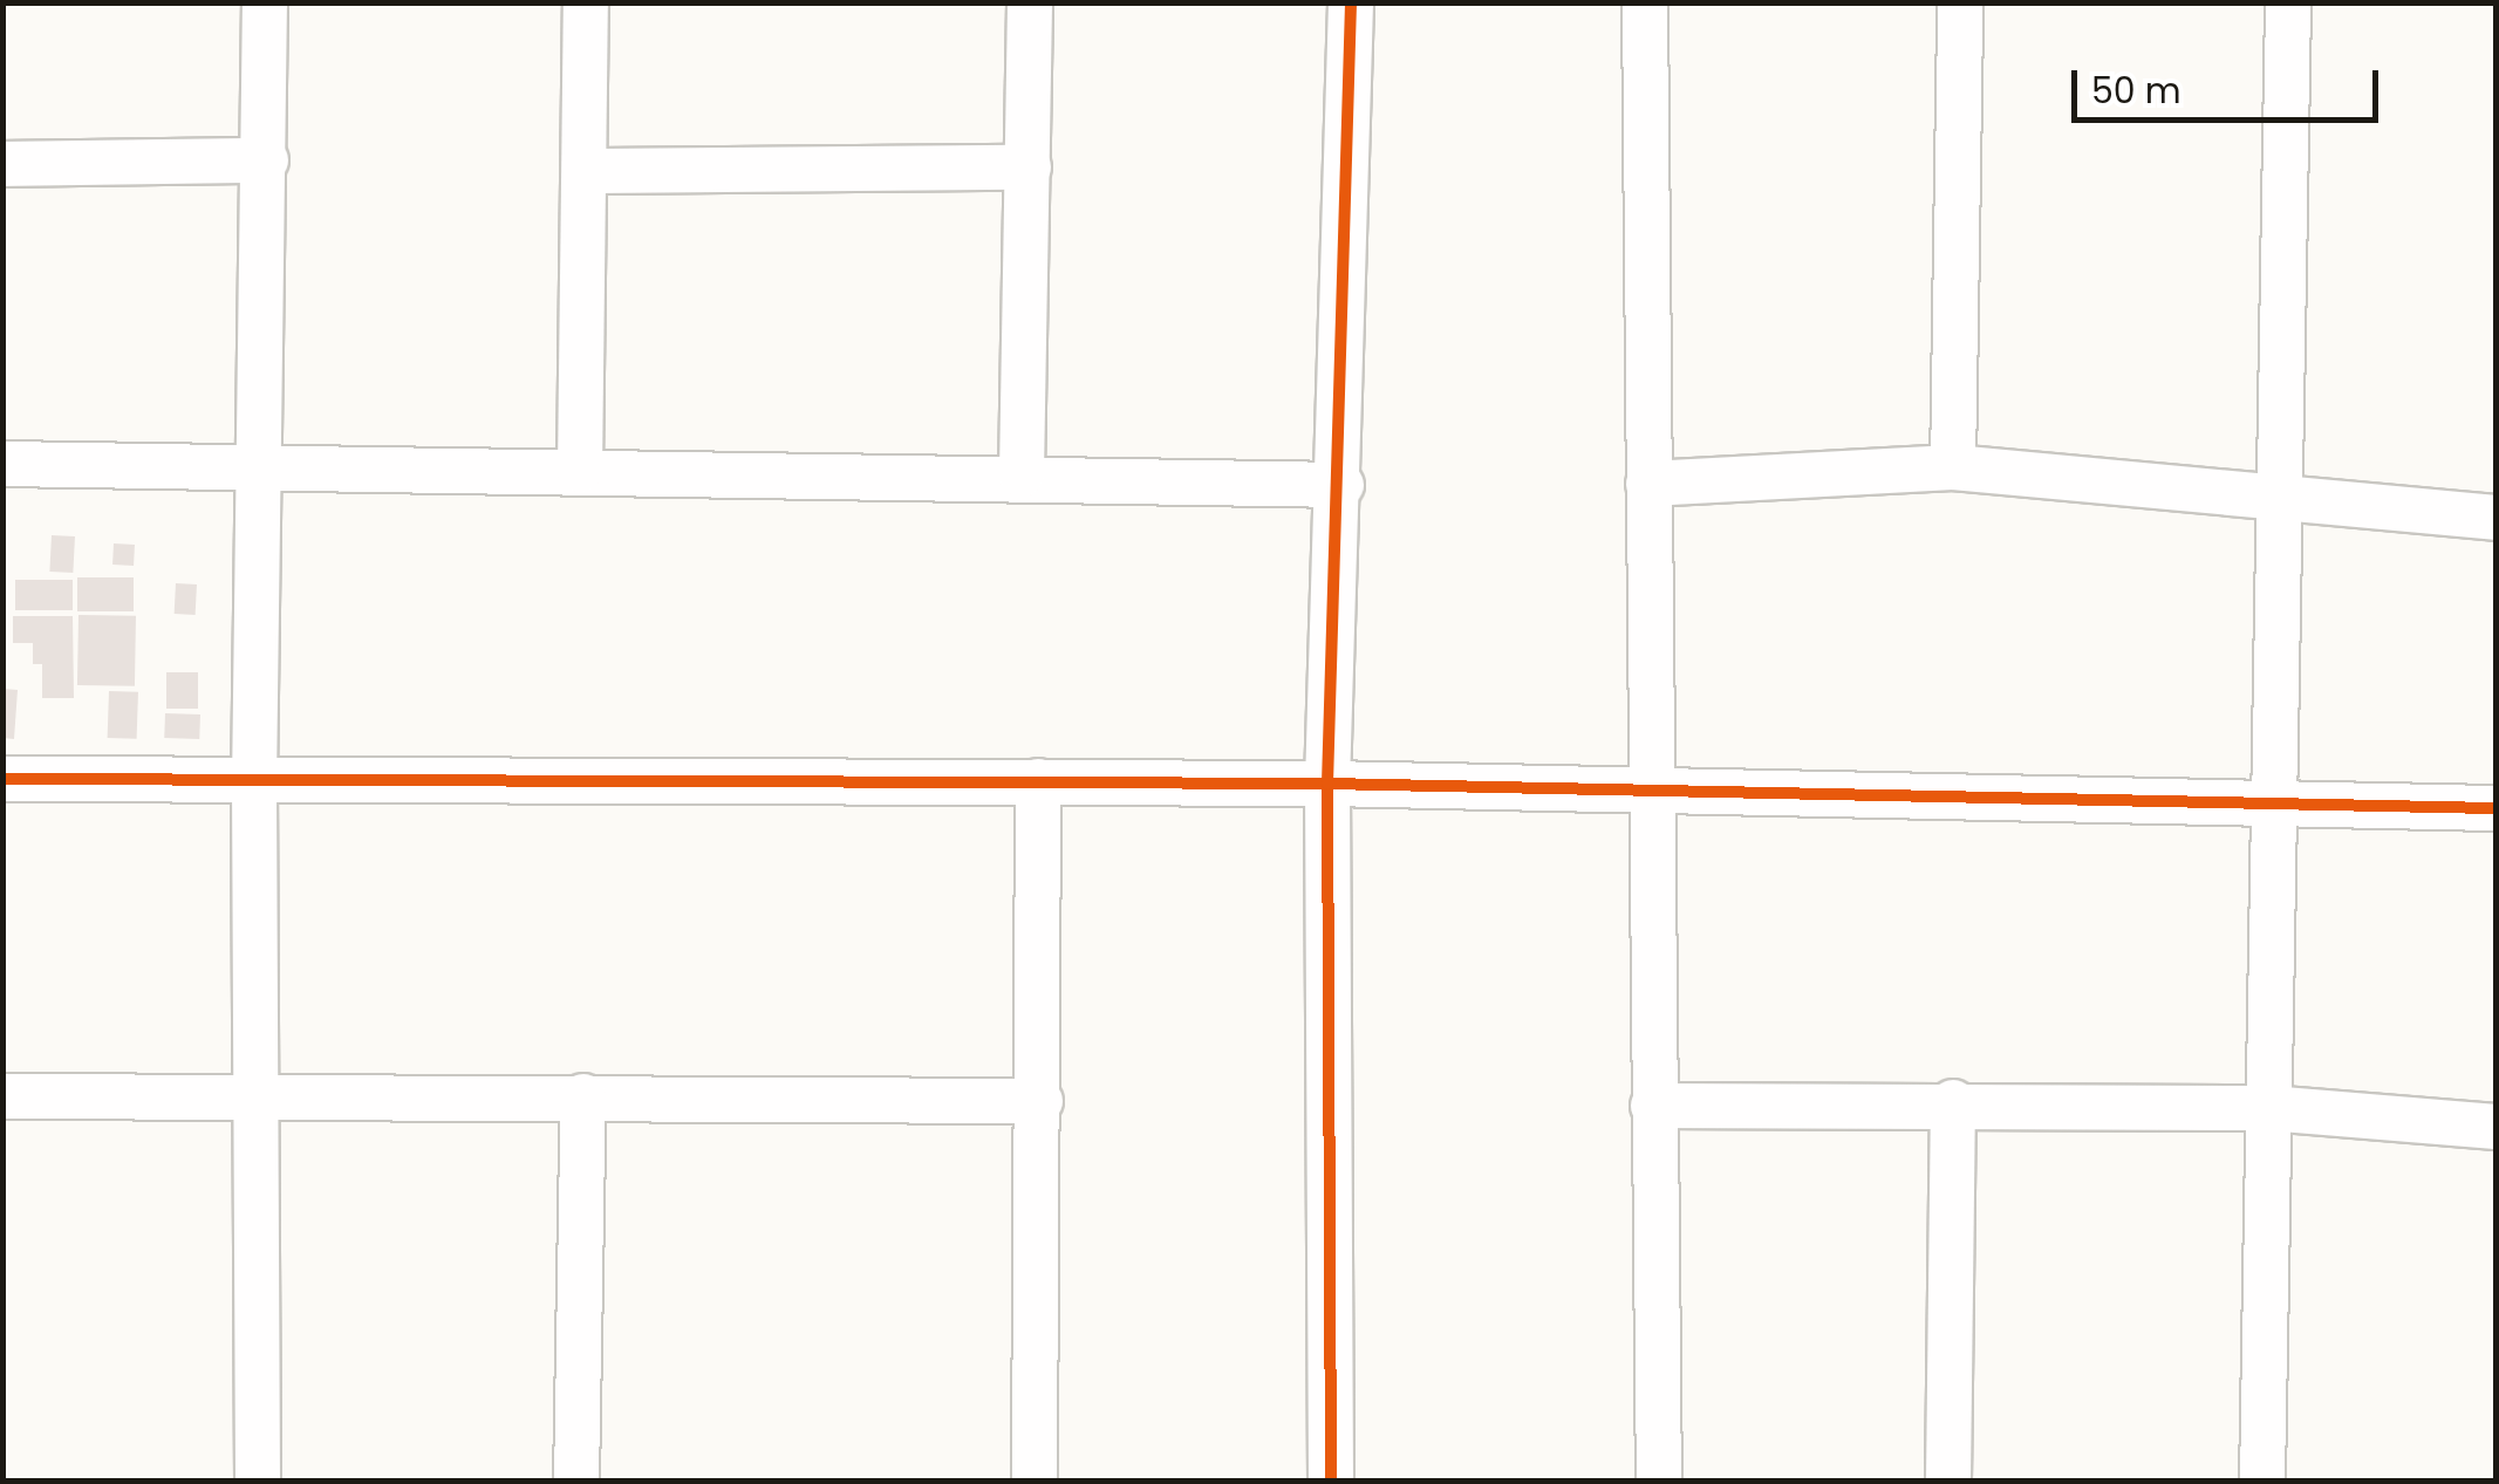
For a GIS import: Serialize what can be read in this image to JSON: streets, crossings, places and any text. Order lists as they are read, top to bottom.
{
  "scale_bar": "50 m"
}
